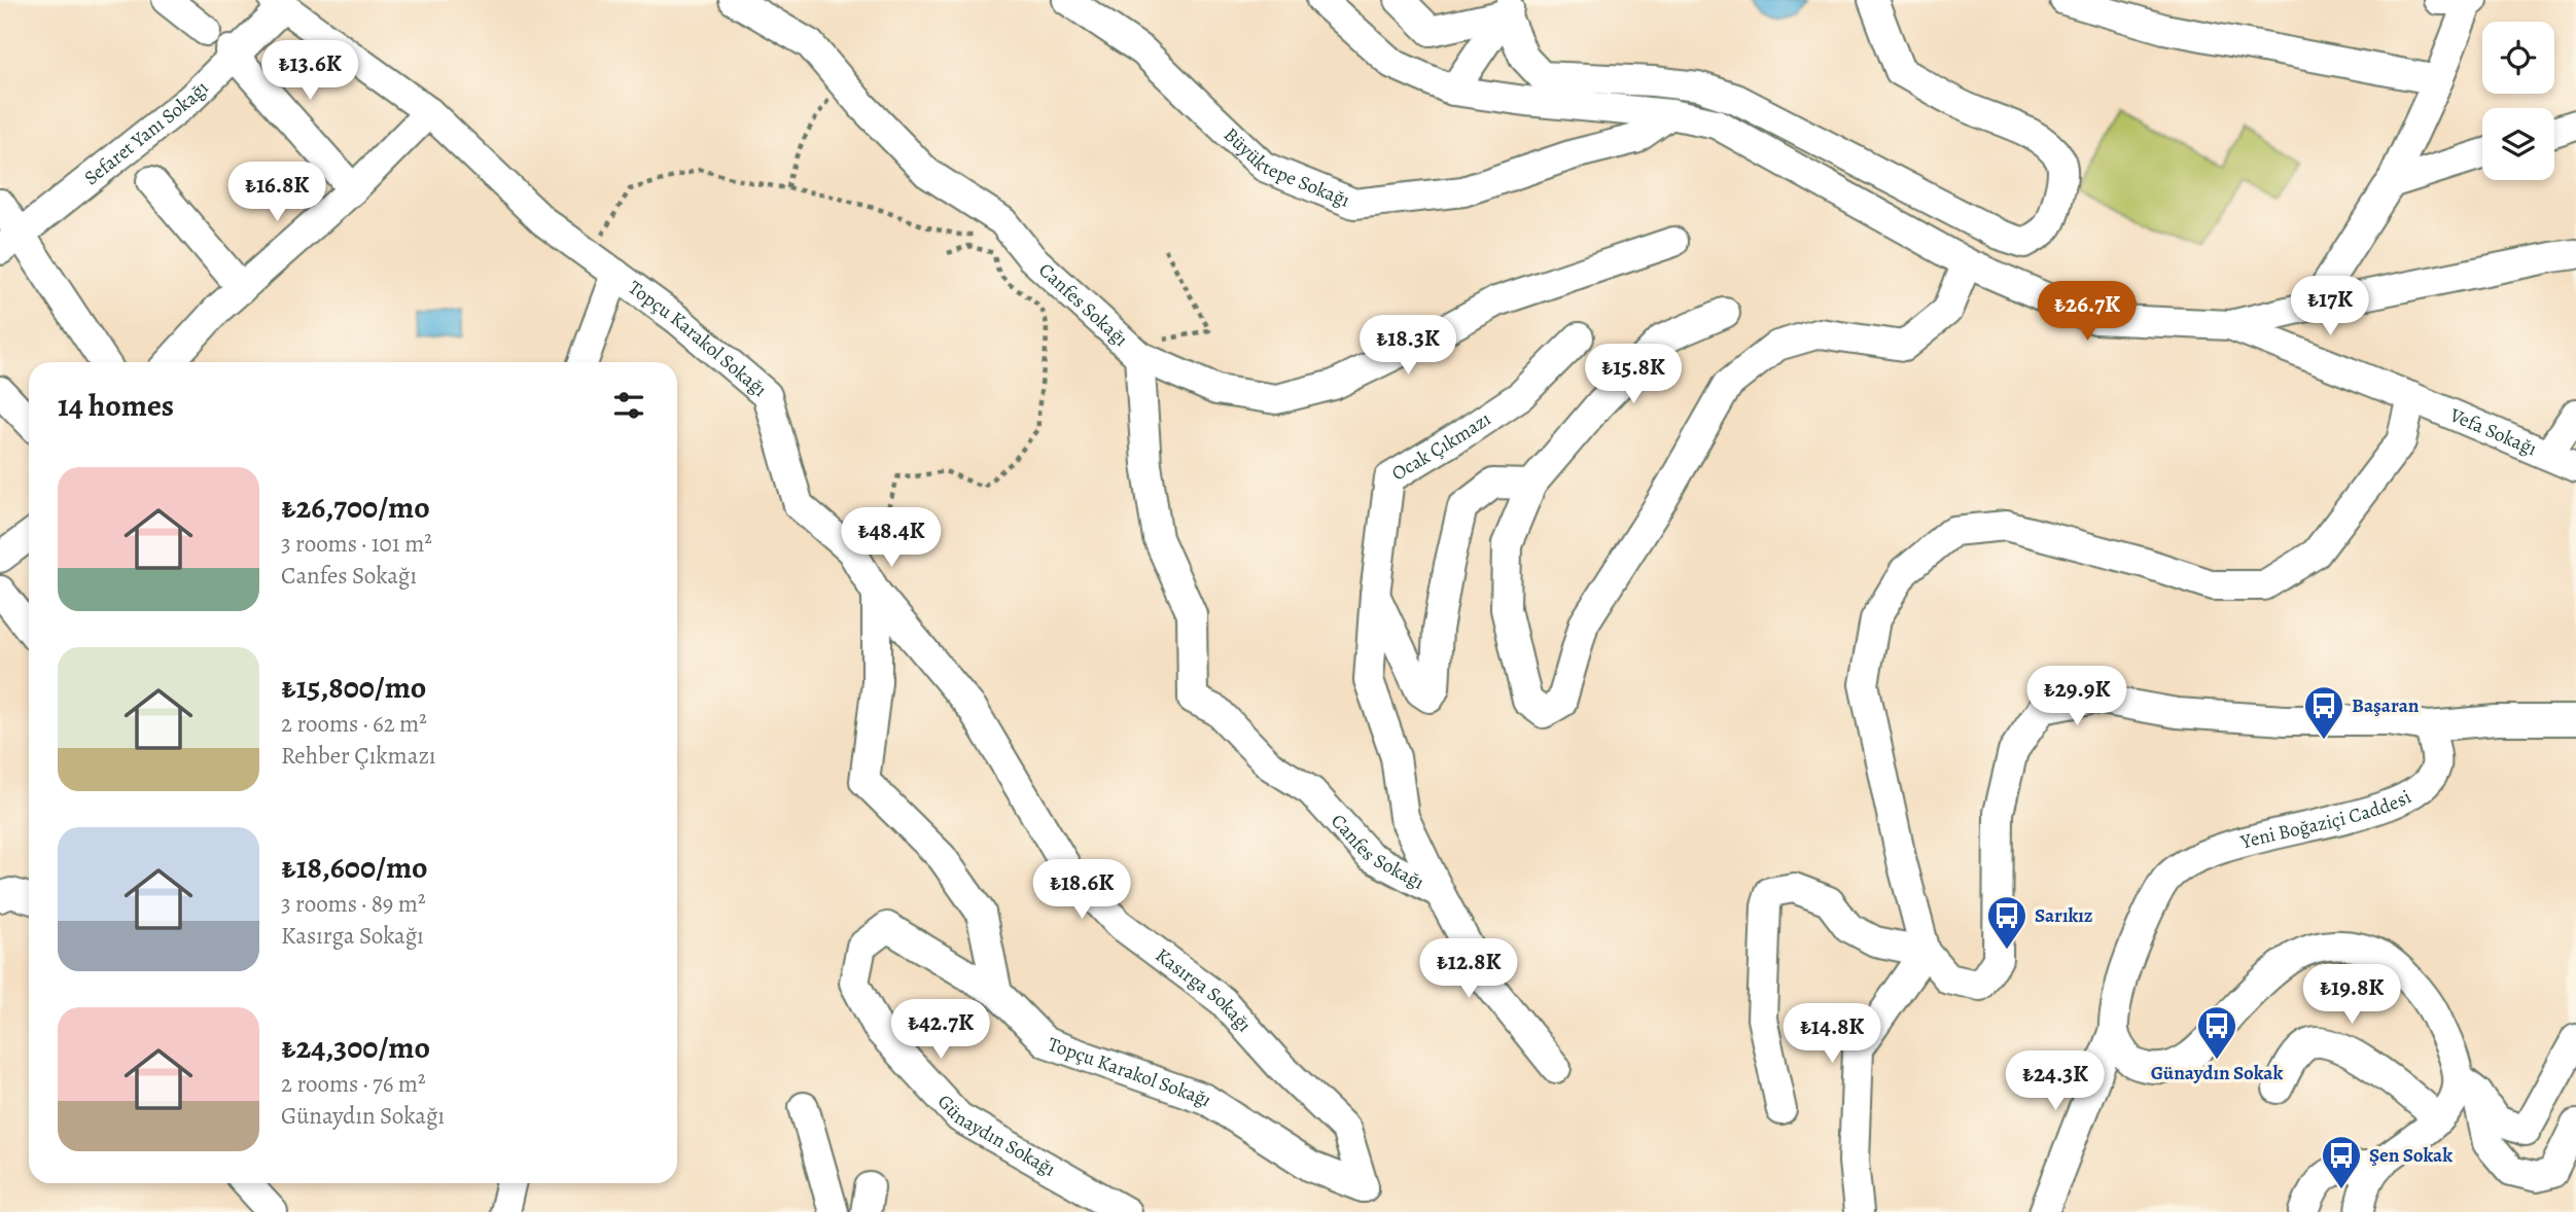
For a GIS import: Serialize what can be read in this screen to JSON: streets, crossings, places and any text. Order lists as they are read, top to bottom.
{
  "streets": {
    "street": [
      "Sefaret Yanı Sokağı",
      "Büyüktepe Sokağı",
      "Canfes Sokağı",
      "Topçu Karakol Sokağı",
      "Vefa Sokağı",
      "Ocak Çıkmazı",
      "Yeni Boğaziçi Caddesi",
      "Kasırga Sokağı",
      "Günaydın Sokağı"
    ]
  },
  "crossings": [
    ["Sefaret Yanı Sokağı", "Topçu Karakol Sokağı"],
    ["Canfes Sokağı", "Ocak Çıkmazı"],
    ["Topçu Karakol Sokağı", "Kasırga Sokağı"],
    ["Topçu Karakol Sokağı", "Günaydın Sokağı"]
  ],
  "places": {
    "bus stop": [
      "Başaran",
      "Sarıkız",
      "Günaydın Sokak",
      "Şen Sokak"
    ]
  },
  "page": {
    "price": [
      "₺13.6K",
      "₺16.8K",
      "₺17K",
      "₺26.7K",
      "₺18.3K",
      "₺15.8K",
      "₺48.4K",
      "₺29.9K",
      "₺18.6K",
      "₺12.8K",
      "₺19.8K",
      "₺42.7K",
      "₺14.8K",
      "₺24.3K"
    ],
    "heading": "14 homes",
    "list": [
      {
        "name": "₺26,700/mo",
        "note": "3 rooms · 101 m² · Canfes Sokağı"
      },
      {
        "name": "₺15,800/mo",
        "note": "2 rooms · 62 m² · Rehber Çıkmazı"
      },
      {
        "name": "₺18,600/mo",
        "note": "3 rooms · 89 m² · Kasırga Sokağı"
      },
      {
        "name": "₺24,300/mo",
        "note": "2 rooms · 76 m² · Günaydın Sokağı"
      }
    ]
  }
}
